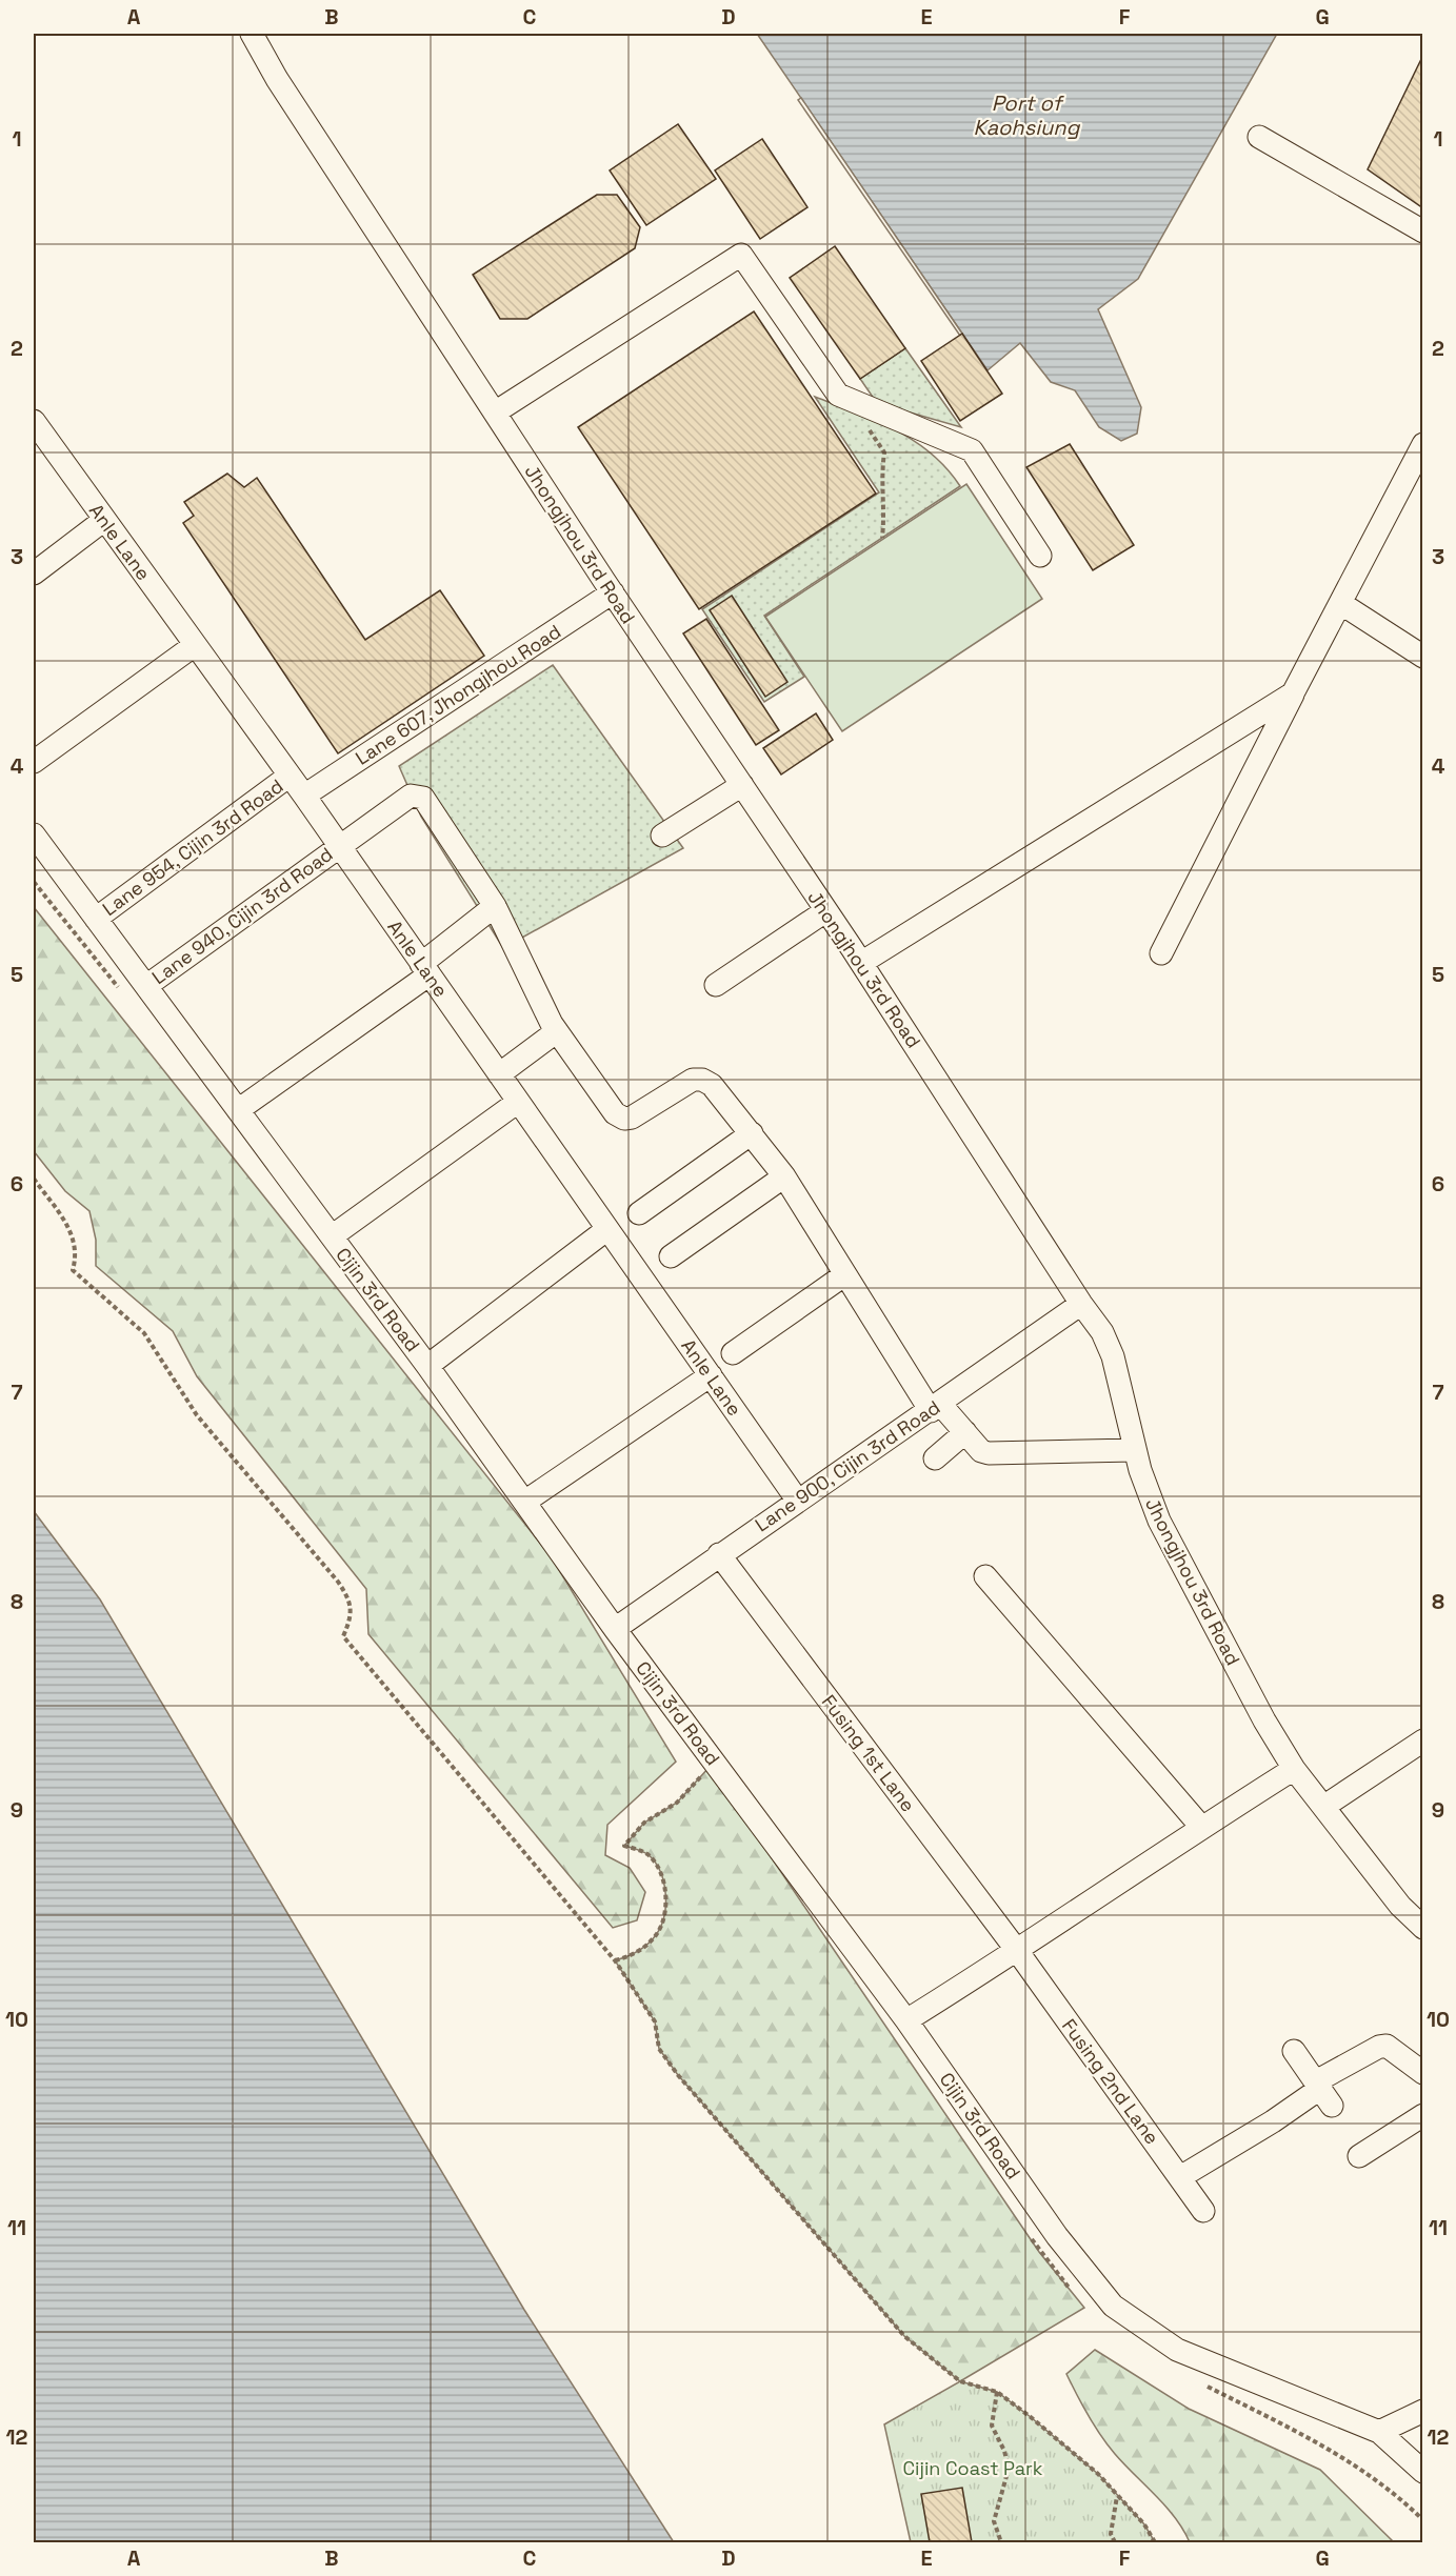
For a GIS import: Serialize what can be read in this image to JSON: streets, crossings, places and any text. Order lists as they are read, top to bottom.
{
  "streets": {
    "street": [
      "Anle Lane",
      "Jhongjhou 3rd Road",
      "Lane 607, Jhongjhou Road",
      "Lane 954, Cijin 3rd Road",
      "Lane 940, Cijin 3rd Road",
      "Cijin 3rd Road",
      "Lane 900, Cijin 3rd Road",
      "Fusing 1st Lane",
      "Fusing 2nd Lane"
    ]
  },
  "crossings": [
    ["Anle Lane", "Lane 607, Jhongjhou Road"],
    ["Anle Lane", "Lane 954, Cijin 3rd Road"],
    ["Anle Lane", "Lane 940, Cijin 3rd Road"],
    ["Anle Lane", "Lane 900, Cijin 3rd Road"],
    ["Jhongjhou 3rd Road", "Lane 607, Jhongjhou Road"],
    ["Jhongjhou 3rd Road", "Lane 900, Cijin 3rd Road"],
    ["Lane 954, Cijin 3rd Road", "Cijin 3rd Road"],
    ["Lane 940, Cijin 3rd Road", "Cijin 3rd Road"],
    ["Cijin 3rd Road", "Lane 900, Cijin 3rd Road"],
    ["Lane 900, Cijin 3rd Road", "Fusing 1st Lane"],
    ["Fusing 1st Lane", "Fusing 2nd Lane"]
  ],
  "water": ["Port of Kaohsiung"],
  "parks": ["Cijin Coast Park"],
  "grid": {
    "columns": [
      "A",
      "B",
      "C",
      "D",
      "E",
      "F",
      "G"
    ],
    "rows": [
      "1",
      "2",
      "3",
      "4",
      "5",
      "6",
      "7",
      "8",
      "9",
      "10",
      "11",
      "12"
    ]
  }
}
